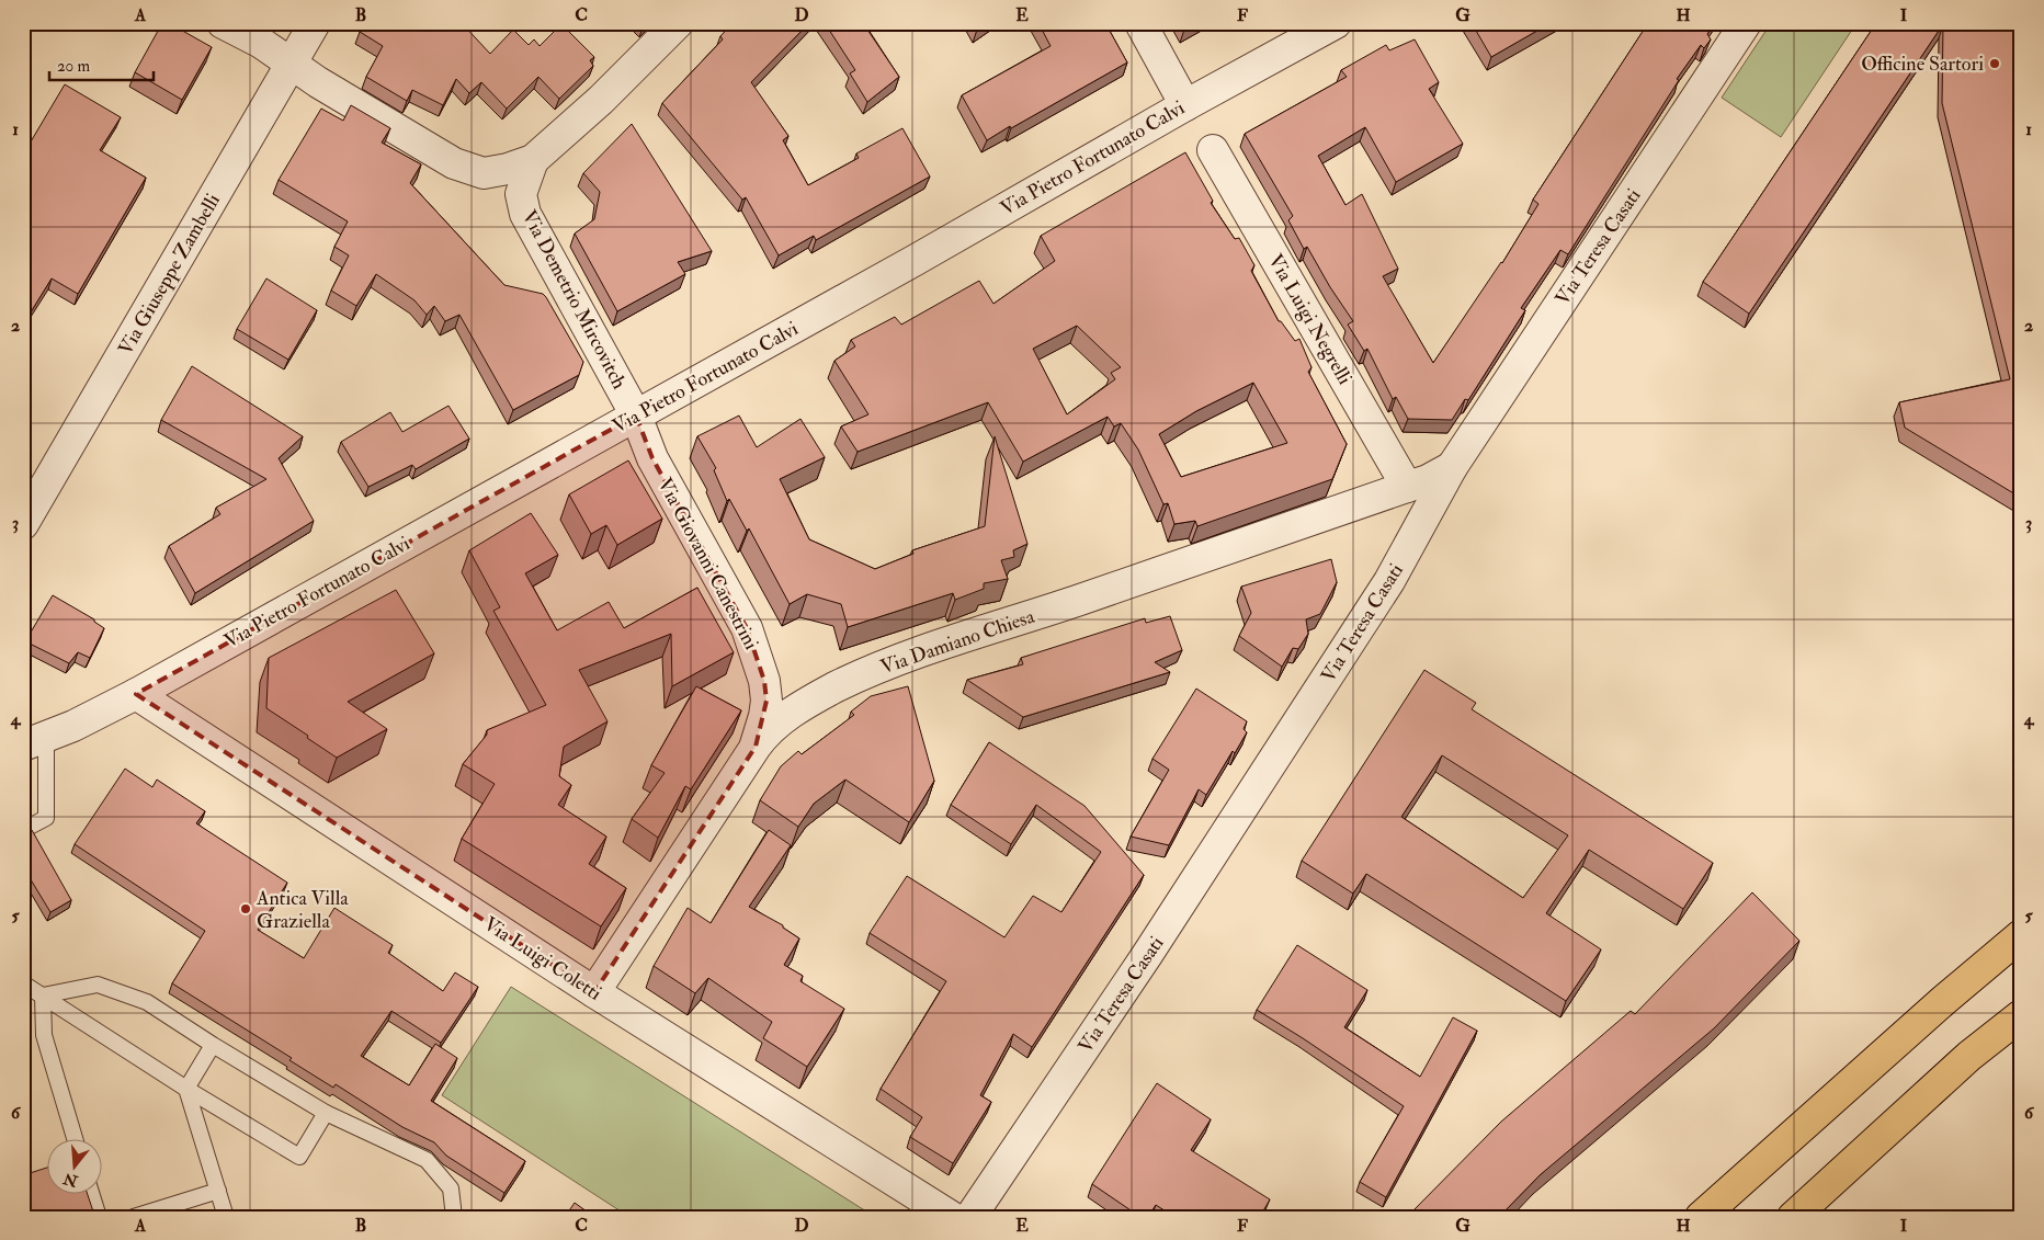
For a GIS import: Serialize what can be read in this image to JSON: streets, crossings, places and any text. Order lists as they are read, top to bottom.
{
  "streets": {
    "street": [
      "Via Pietro Fortunato Calvi",
      "Via Teresa Casati",
      "Via Giuseppe Zambelli",
      "Via Demetrio Mircovitch",
      "Via Luigi Negrelli",
      "Via Giovanni Canestrini",
      "Via Damiano Chiesa",
      "Via Luigi Coletti"
    ]
  },
  "crossings": [
    ["Via Pietro Fortunato Calvi", "Via Demetrio Mircovitch"],
    ["Via Pietro Fortunato Calvi", "Via Giovanni Canestrini"],
    ["Via Pietro Fortunato Calvi", "Via Luigi Coletti"],
    ["Via Teresa Casati", "Via Damiano Chiesa"],
    ["Via Demetrio Mircovitch", "Via Giovanni Canestrini"],
    ["Via Luigi Negrelli", "Via Damiano Chiesa"],
    ["Via Giovanni Canestrini", "Via Damiano Chiesa"],
    ["Via Damiano Chiesa", "Via Luigi Coletti"]
  ],
  "places": ["Officine Sartori", "Antica Villa Graziella"],
  "scale_bar": "20 m",
  "north": "bottom",
  "grid": {
    "columns": [
      "A",
      "B",
      "C",
      "D",
      "E",
      "F",
      "G",
      "H",
      "I"
    ],
    "rows": [
      "1",
      "2",
      "3",
      "4",
      "5",
      "6"
    ]
  }
}
